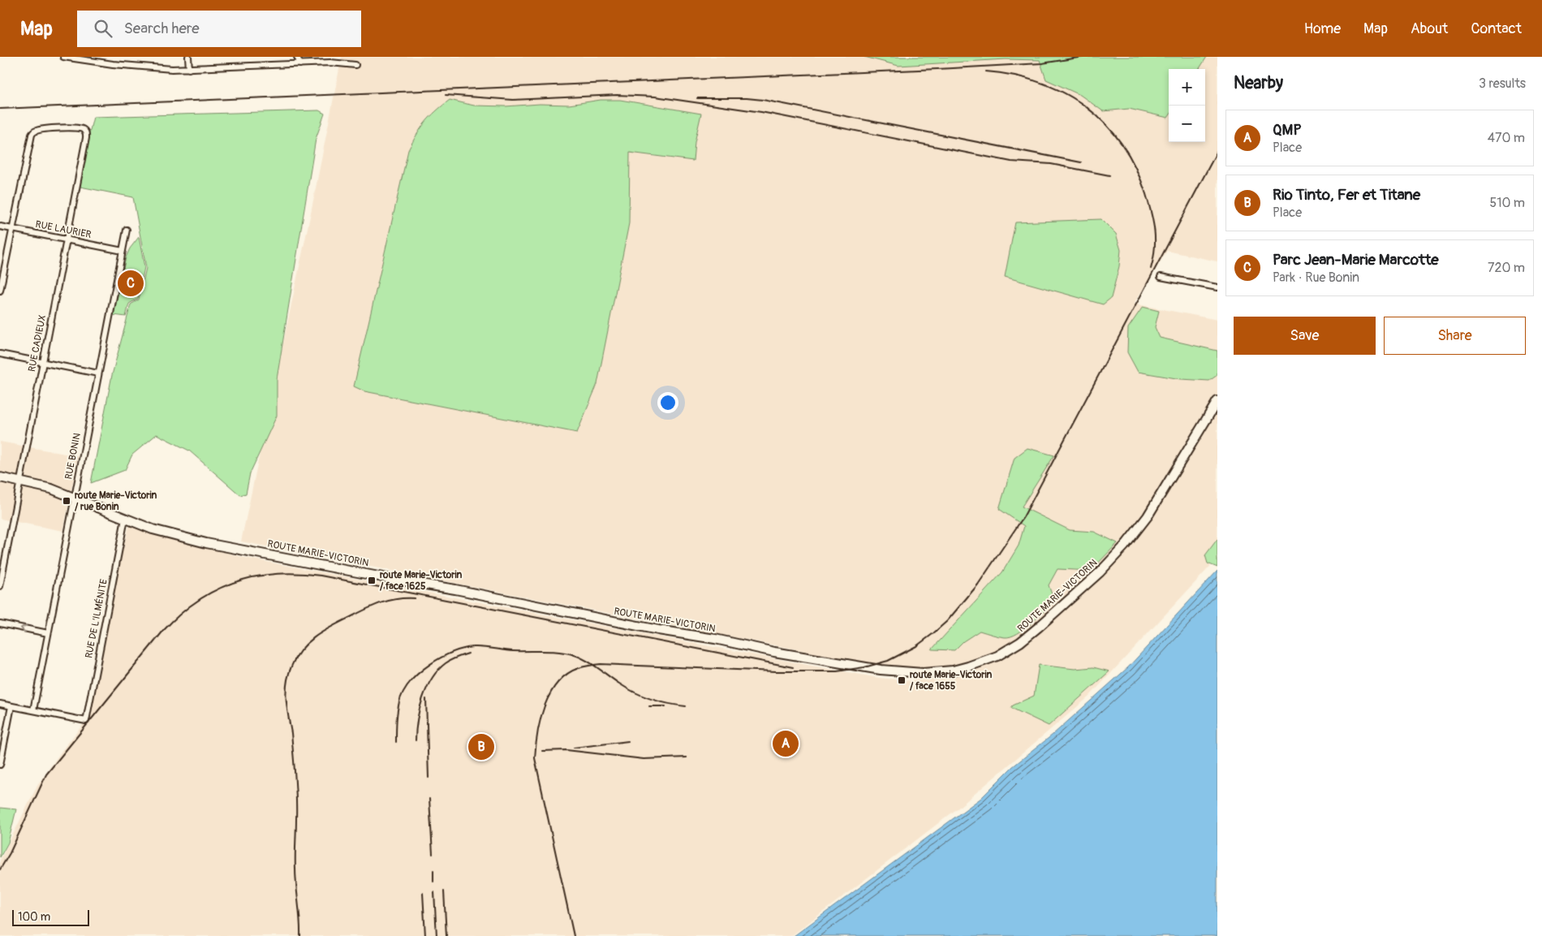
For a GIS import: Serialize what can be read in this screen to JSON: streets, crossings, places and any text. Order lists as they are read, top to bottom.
{
  "streets": {
    "main road": ["ROUTE MARIE-VICTORIN"],
    "street": [
      "RUE LAURIER",
      "RUE CADIEUX",
      "RUE BONIN",
      "RUE DE L'ILMÉNITE"
    ]
  },
  "crossings": [
    ["RUE LAURIER", "RUE CADIEUX"],
    ["RUE LAURIER", "RUE BONIN"],
    ["RUE CADIEUX", "ROUTE MARIE-VICTORIN"],
    ["RUE BONIN", "ROUTE MARIE-VICTORIN"],
    ["RUE BONIN", "RUE DE L'ILMÉNITE"],
    ["ROUTE MARIE-VICTORIN", "RUE DE L'ILMÉNITE"]
  ],
  "places": {
    "transit": ["route Marie-Victorin / rue Bonin", "route Marie-Victorin / face 1625", "route Marie-Victorin / face 1655"]
  },
  "scale_bar": "100 m",
  "page": {
    "header": "Map",
    "search": "Search here",
    "nav": [
      "Home",
      "Map",
      "About",
      "Contact"
    ],
    "heading": ["Nearby", "3 results"],
    "map_buttons": ["+", "−"],
    "list": [
      {
        "mark": "A",
        "name": "QMP",
        "note": "Place",
        "value": "470 m"
      },
      {
        "mark": "B",
        "name": "Rio Tinto, Fer et Titane",
        "note": "Place",
        "value": "510 m"
      },
      {
        "mark": "C",
        "name": "Parc Jean-Marie Marcotte",
        "note": "Park · Rue Bonin",
        "value": "720 m"
      }
    ],
    "pins": ["C", "A", "B"],
    "buttons": ["Save", "Share"],
    "scale": "100 m"
  }
}
